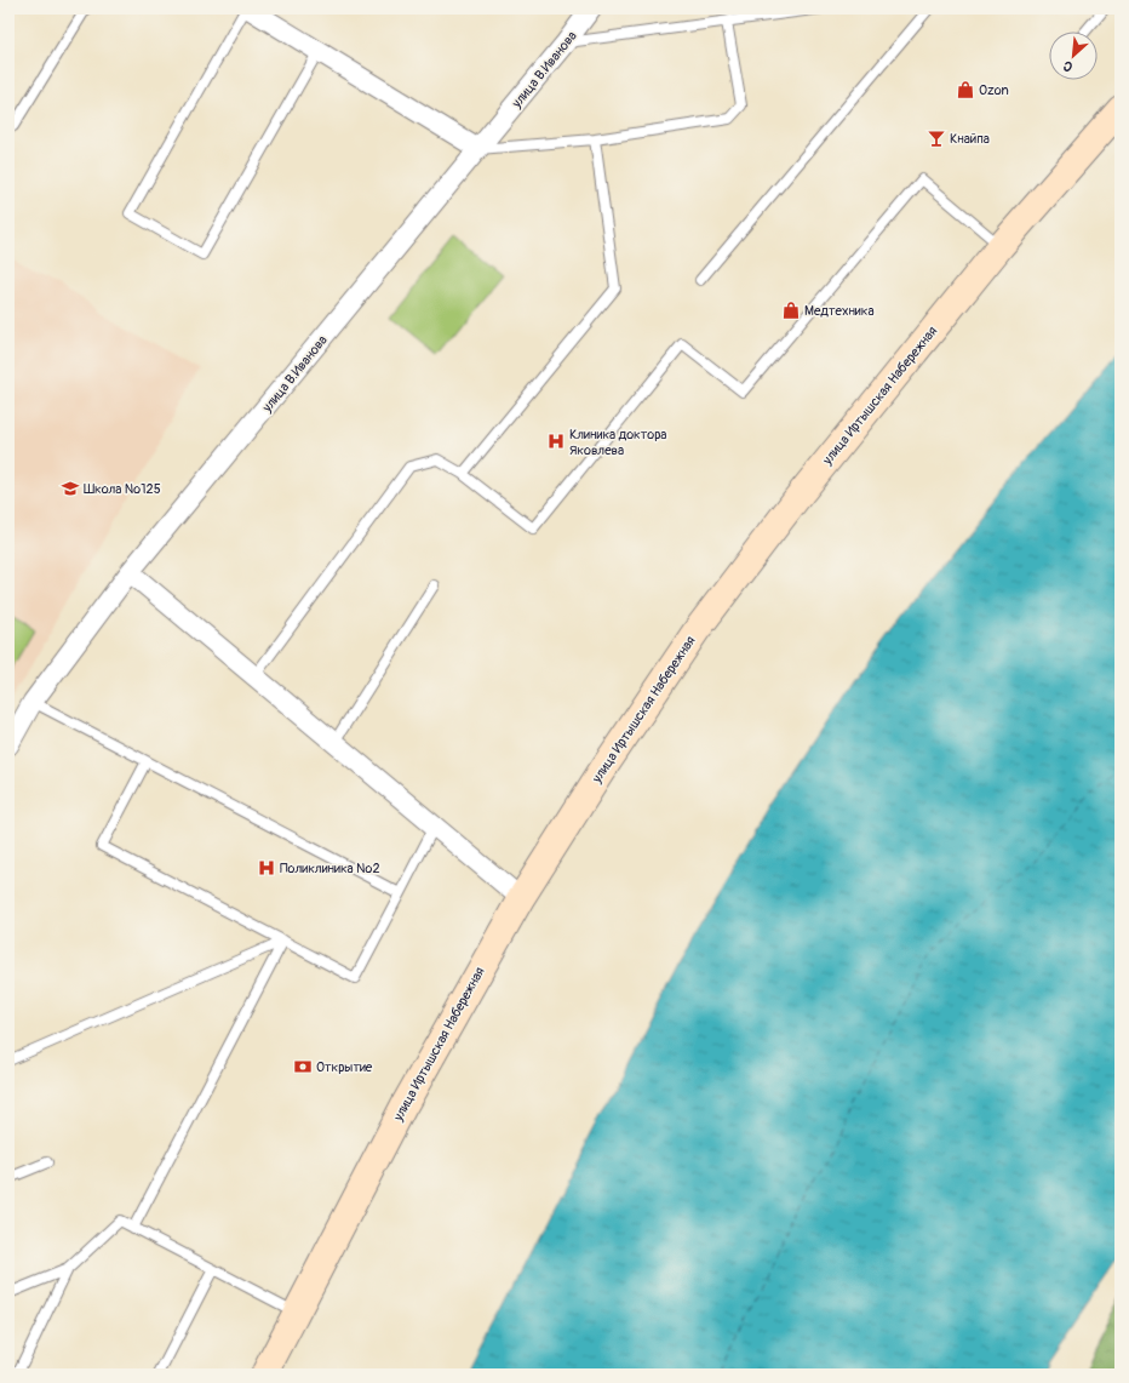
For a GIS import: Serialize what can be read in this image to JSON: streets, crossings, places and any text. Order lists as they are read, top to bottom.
{
  "streets": {
    "main road": ["улица Иртышская Набережная"],
    "street": ["улица В.Иванова"]
  },
  "places": {
    "shop": ["Ozon", "Медтехника"],
    "bar": ["Кнайпа"],
    "hospital": ["Клиника доктора Яковлева", "Поликлиника №2"],
    "school or university": ["Школа №125"],
    "bank": ["Открытие"]
  },
  "north": "bottom left"
}
